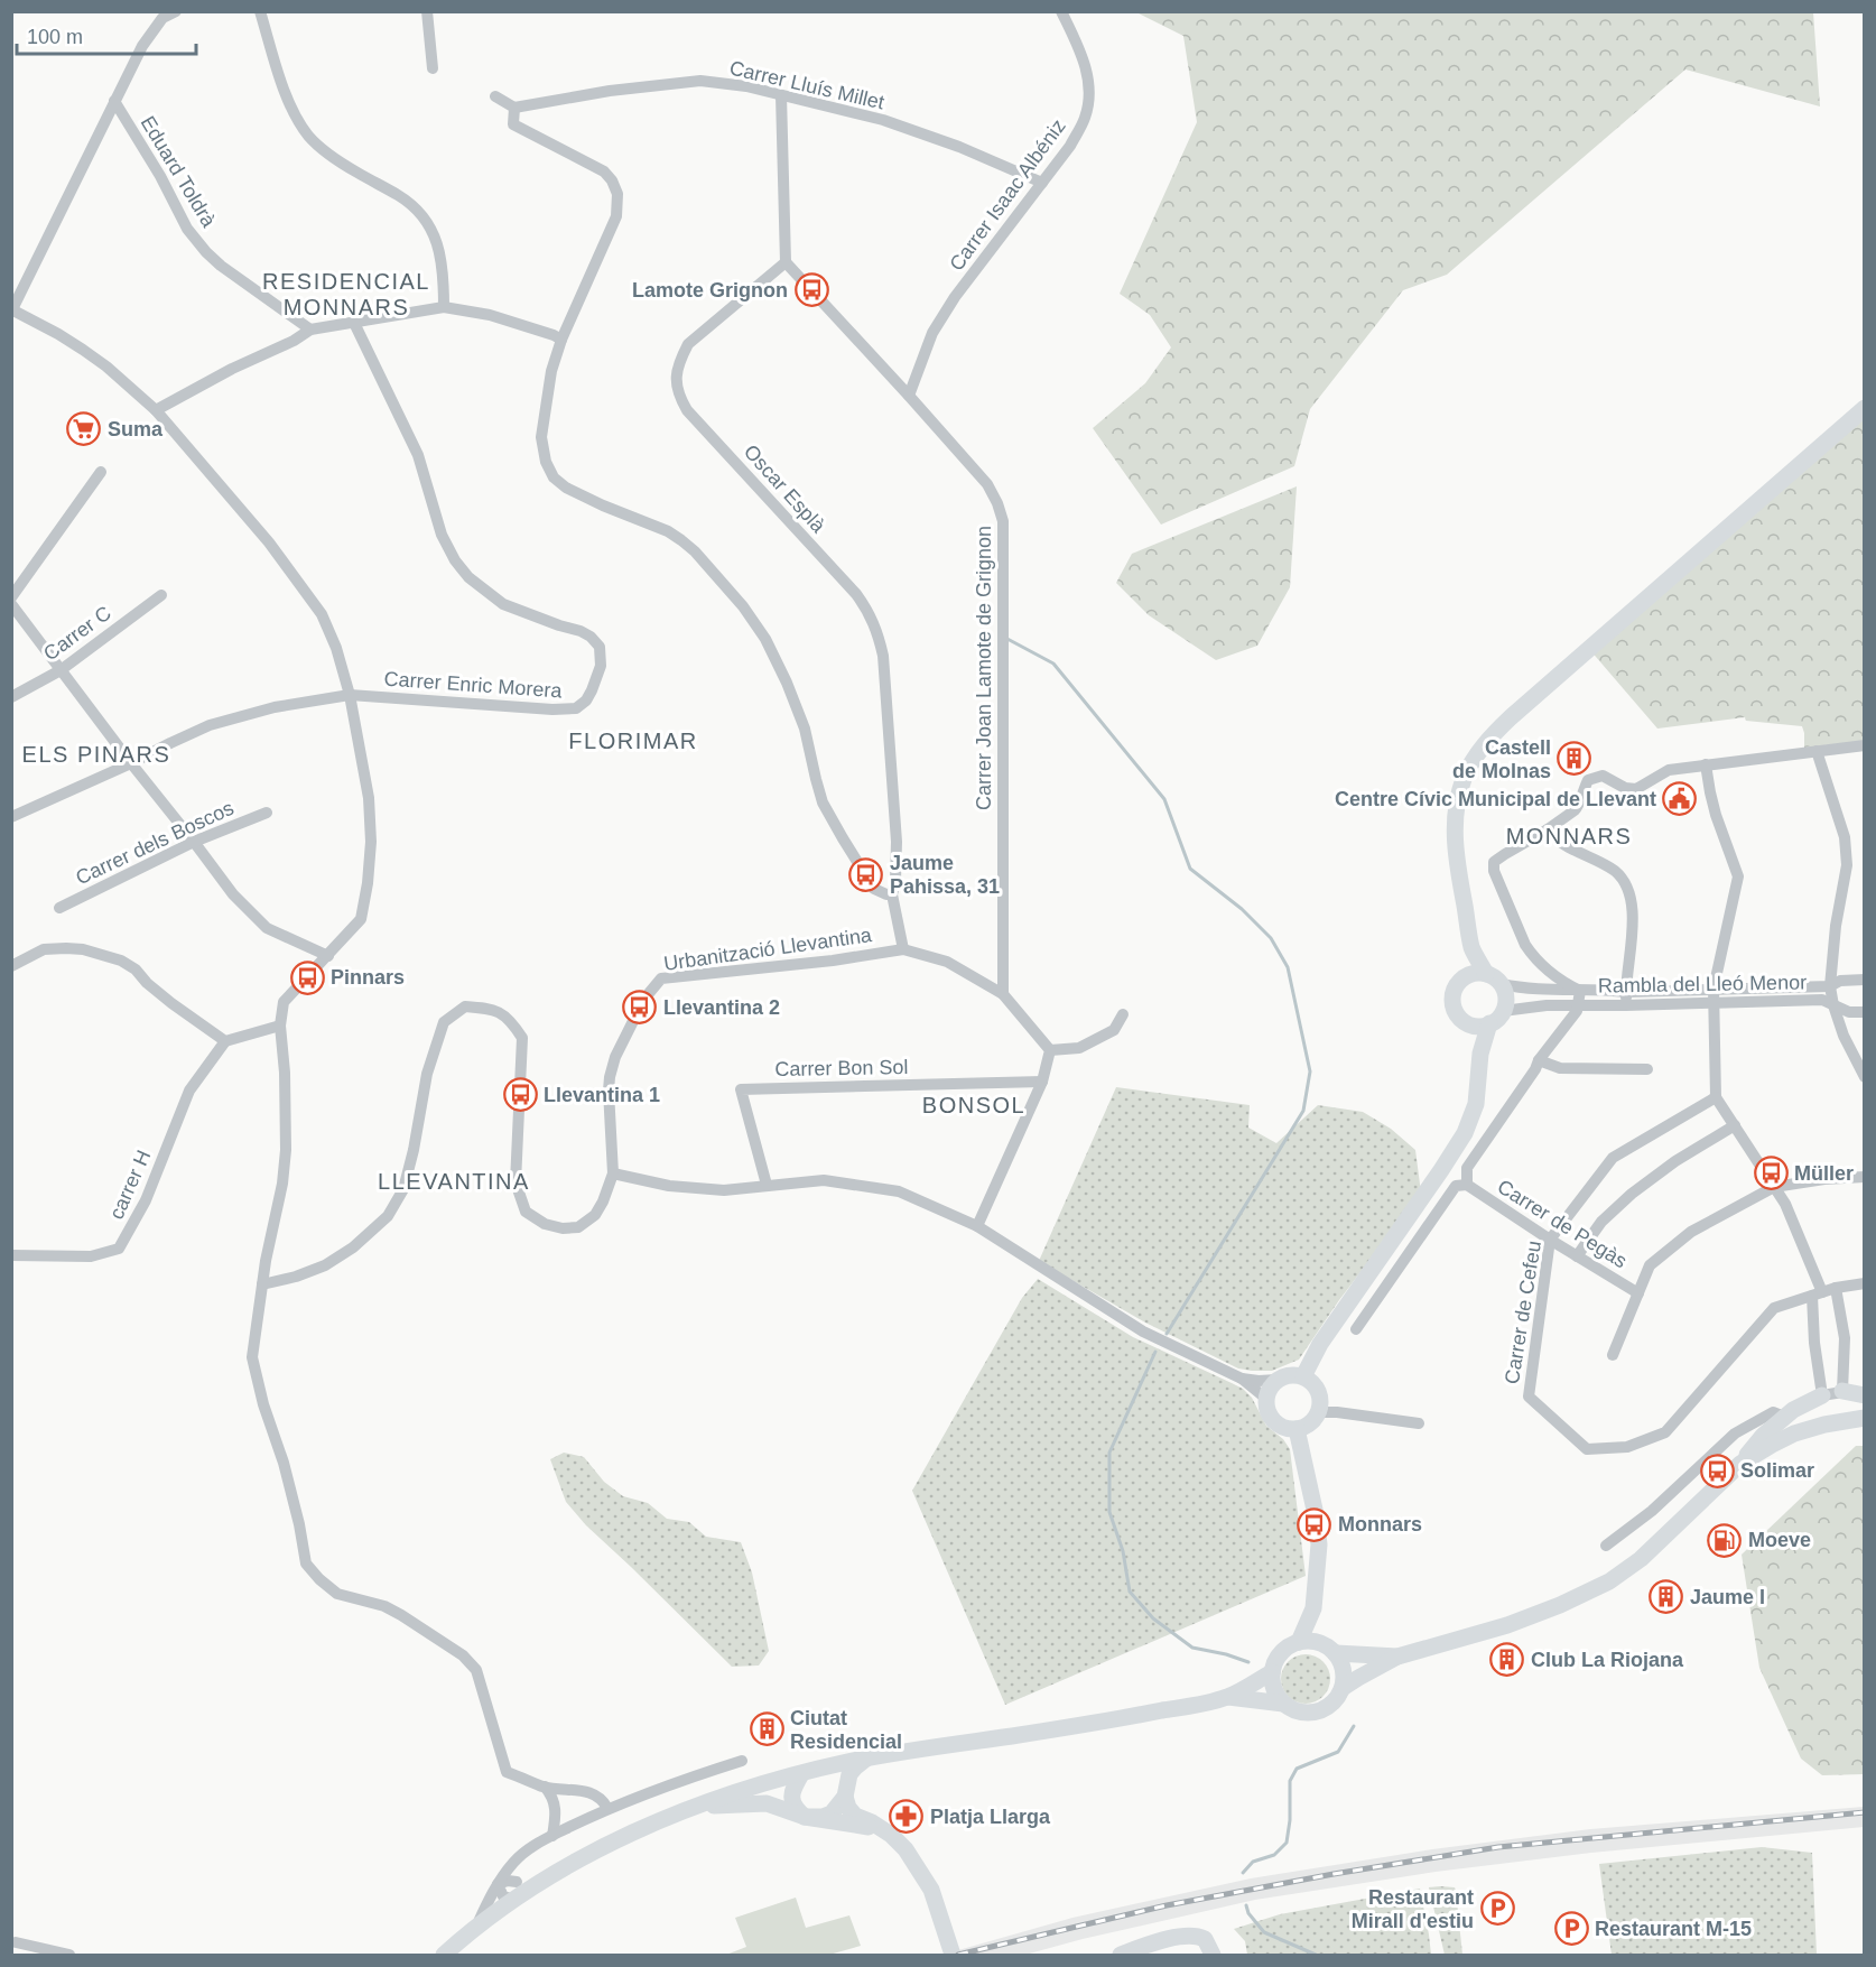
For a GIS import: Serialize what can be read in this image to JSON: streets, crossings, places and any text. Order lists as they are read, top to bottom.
{
  "streets": {
    "street": [
      "Carrer Lluís Millet",
      "Eduard Toldrà",
      "Carrer Isaac Albéniz",
      "Oscar Esplà",
      "Carrer C",
      "Carrer Joan Lamote de Grignon",
      "Carrer Enric Morera",
      "Carrer dels Boscos",
      "Urbanització Llevantina",
      "Rambla del Lleó Menor",
      "Carrer Bon Sol",
      "carrer H",
      "Carrer de Pegàs",
      "Carrer de Cefeu"
    ]
  },
  "crossings": [
    ["Carrer Lluís Millet", "Carrer Isaac Albéniz"],
    ["Carrer Isaac Albéniz", "Carrer Joan Lamote de Grignon"],
    ["Oscar Esplà", "Carrer Joan Lamote de Grignon"],
    ["Oscar Esplà", "Urbanització Llevantina"],
    ["Rambla del Lleó Menor", "Carrer de Pegàs"],
    ["Carrer de Pegàs", "Carrer de Cefeu"]
  ],
  "districts": [
    "RESIDENCIAL MONNARS",
    "FLORIMAR",
    "ELS PINARS",
    "MONNARS",
    "BONSOL",
    "LLEVANTINA"
  ],
  "places": {
    "bus stop": [
      "Lamote Grignon",
      "Jaume Pahissa, 31",
      "Pinnars",
      "Llevantina 2",
      "Llevantina 1",
      "Müller",
      "Solimar",
      "Monnars"
    ],
    "supermarket": ["Suma"],
    "building": [
      "Castell de Molnas",
      "Jaume I",
      "Club La Riojana",
      "Ciutat Residencial"
    ],
    "public building": ["Centre Cívic Municipal de Llevant"],
    "fuel station": ["Moeve"],
    "pharmacy": ["Platja Llarga"],
    "parking": ["Restaurant Mirall d'estiu", "Restaurant M-15"]
  },
  "scale_bar": "100 m"
}
